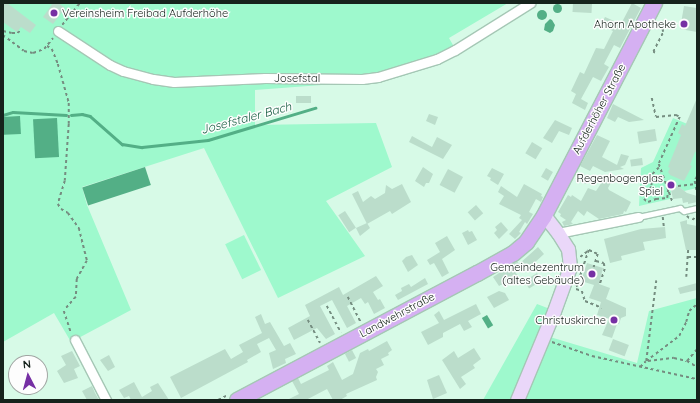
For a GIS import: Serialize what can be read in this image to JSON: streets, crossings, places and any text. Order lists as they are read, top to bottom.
{
  "streets": {
    "main road": ["Aufderhöher Straße", "Landwehrstraße"],
    "street": ["Josefstal"]
  },
  "crossings": [
    ["Aufderhöher Straße", "Landwehrstraße"]
  ],
  "water": ["Josefstaler Bach"],
  "places": [
    "Vereinsheim Freibad Aufderhöhe",
    "Ahorn Apotheke",
    "Regenbogenglas Spiel",
    "Gemeindezentrum (altes Gebäude)",
    "Christuskirche"
  ],
  "north": "top"
}
